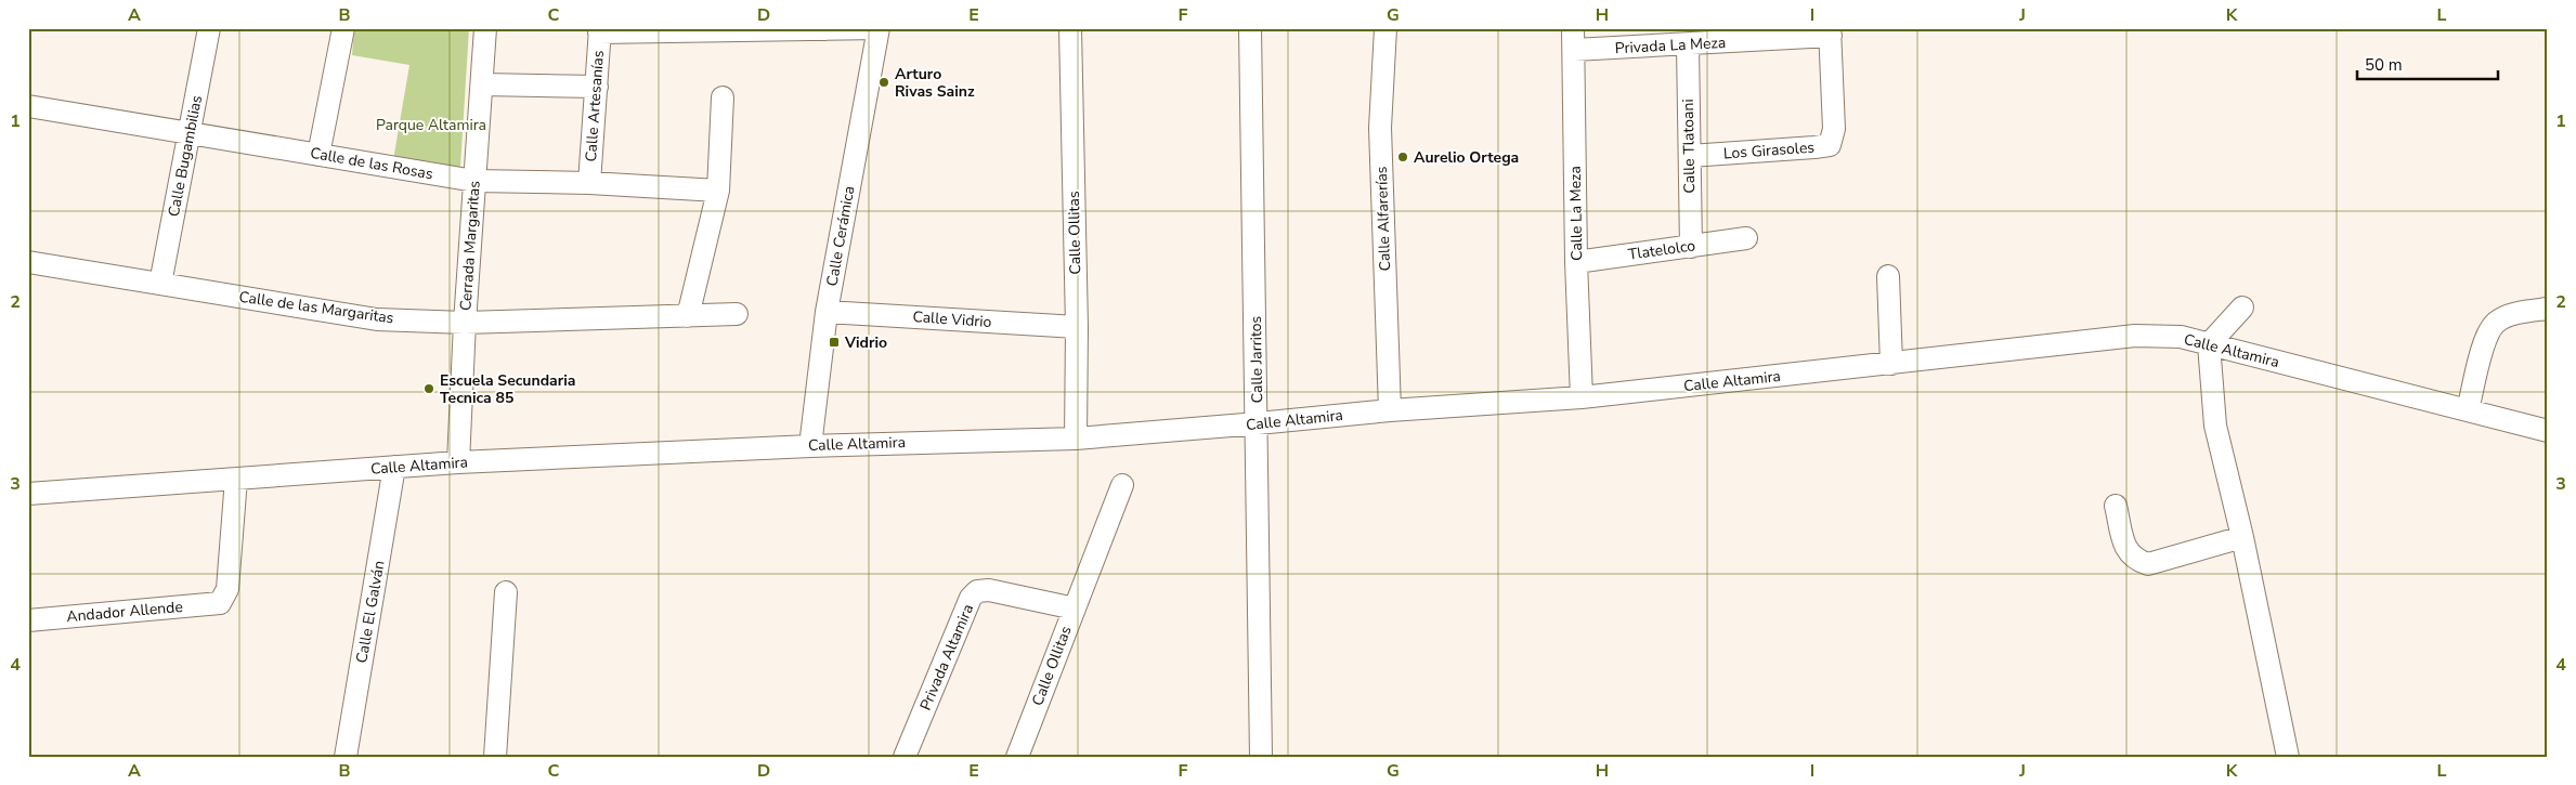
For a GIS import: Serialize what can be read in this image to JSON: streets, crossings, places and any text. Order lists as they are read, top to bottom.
{
  "streets": {
    "street": [
      "Privada La Meza",
      "Calle Artesanías",
      "Calle Tlatoani",
      "Los Girasoles",
      "Calle Bugambilias",
      "Calle de las Rosas",
      "Calle La Meza",
      "Calle Alfarerías",
      "Calle Ollitas",
      "Calle Cerámica",
      "Cerrada Margaritas",
      "Tlatelolco",
      "Calle de las Margaritas",
      "Calle Vidrio",
      "Calle Altamira",
      "Calle Jarritos",
      "Andador Allende",
      "Calle El Galván",
      "Privada Altamira"
    ]
  },
  "crossings": [
    ["Privada La Meza", "Calle Tlatoani"],
    ["Privada La Meza", "Los Girasoles"],
    ["Privada La Meza", "Calle La Meza"],
    ["Calle Artesanías", "Calle de las Rosas"],
    ["Calle Tlatoani", "Los Girasoles"],
    ["Calle Tlatoani", "Tlatelolco"],
    ["Calle Bugambilias", "Calle de las Rosas"],
    ["Calle Bugambilias", "Calle de las Margaritas"],
    ["Calle de las Rosas", "Cerrada Margaritas"],
    ["Calle La Meza", "Tlatelolco"],
    ["Calle La Meza", "Calle Altamira"],
    ["Calle Alfarerías", "Calle Altamira"],
    ["Calle Ollitas", "Calle Vidrio"],
    ["Calle Ollitas", "Calle Altamira"],
    ["Calle Ollitas", "Privada Altamira"],
    ["Calle Cerámica", "Calle Vidrio"],
    ["Calle Cerámica", "Calle Altamira"],
    ["Cerrada Margaritas", "Calle de las Margaritas"],
    ["Cerrada Margaritas", "Calle Altamira"],
    ["Calle Altamira", "Calle Jarritos"],
    ["Calle Altamira", "Andador Allende"],
    ["Calle Altamira", "Calle El Galván"]
  ],
  "parks": ["Parque Altamira"],
  "places": {
    "other": ["Arturo Rivas Sainz", "Aurelio Ortega", "Escuela Secundaria Tecnica 85"],
    "transit": ["Vidrio"]
  },
  "scale_bar": "50 m",
  "grid": {
    "columns": [
      "A",
      "B",
      "C",
      "D",
      "E",
      "F",
      "G",
      "H",
      "I",
      "J",
      "K",
      "L"
    ],
    "rows": [
      "1",
      "2",
      "3",
      "4"
    ]
  }
}
